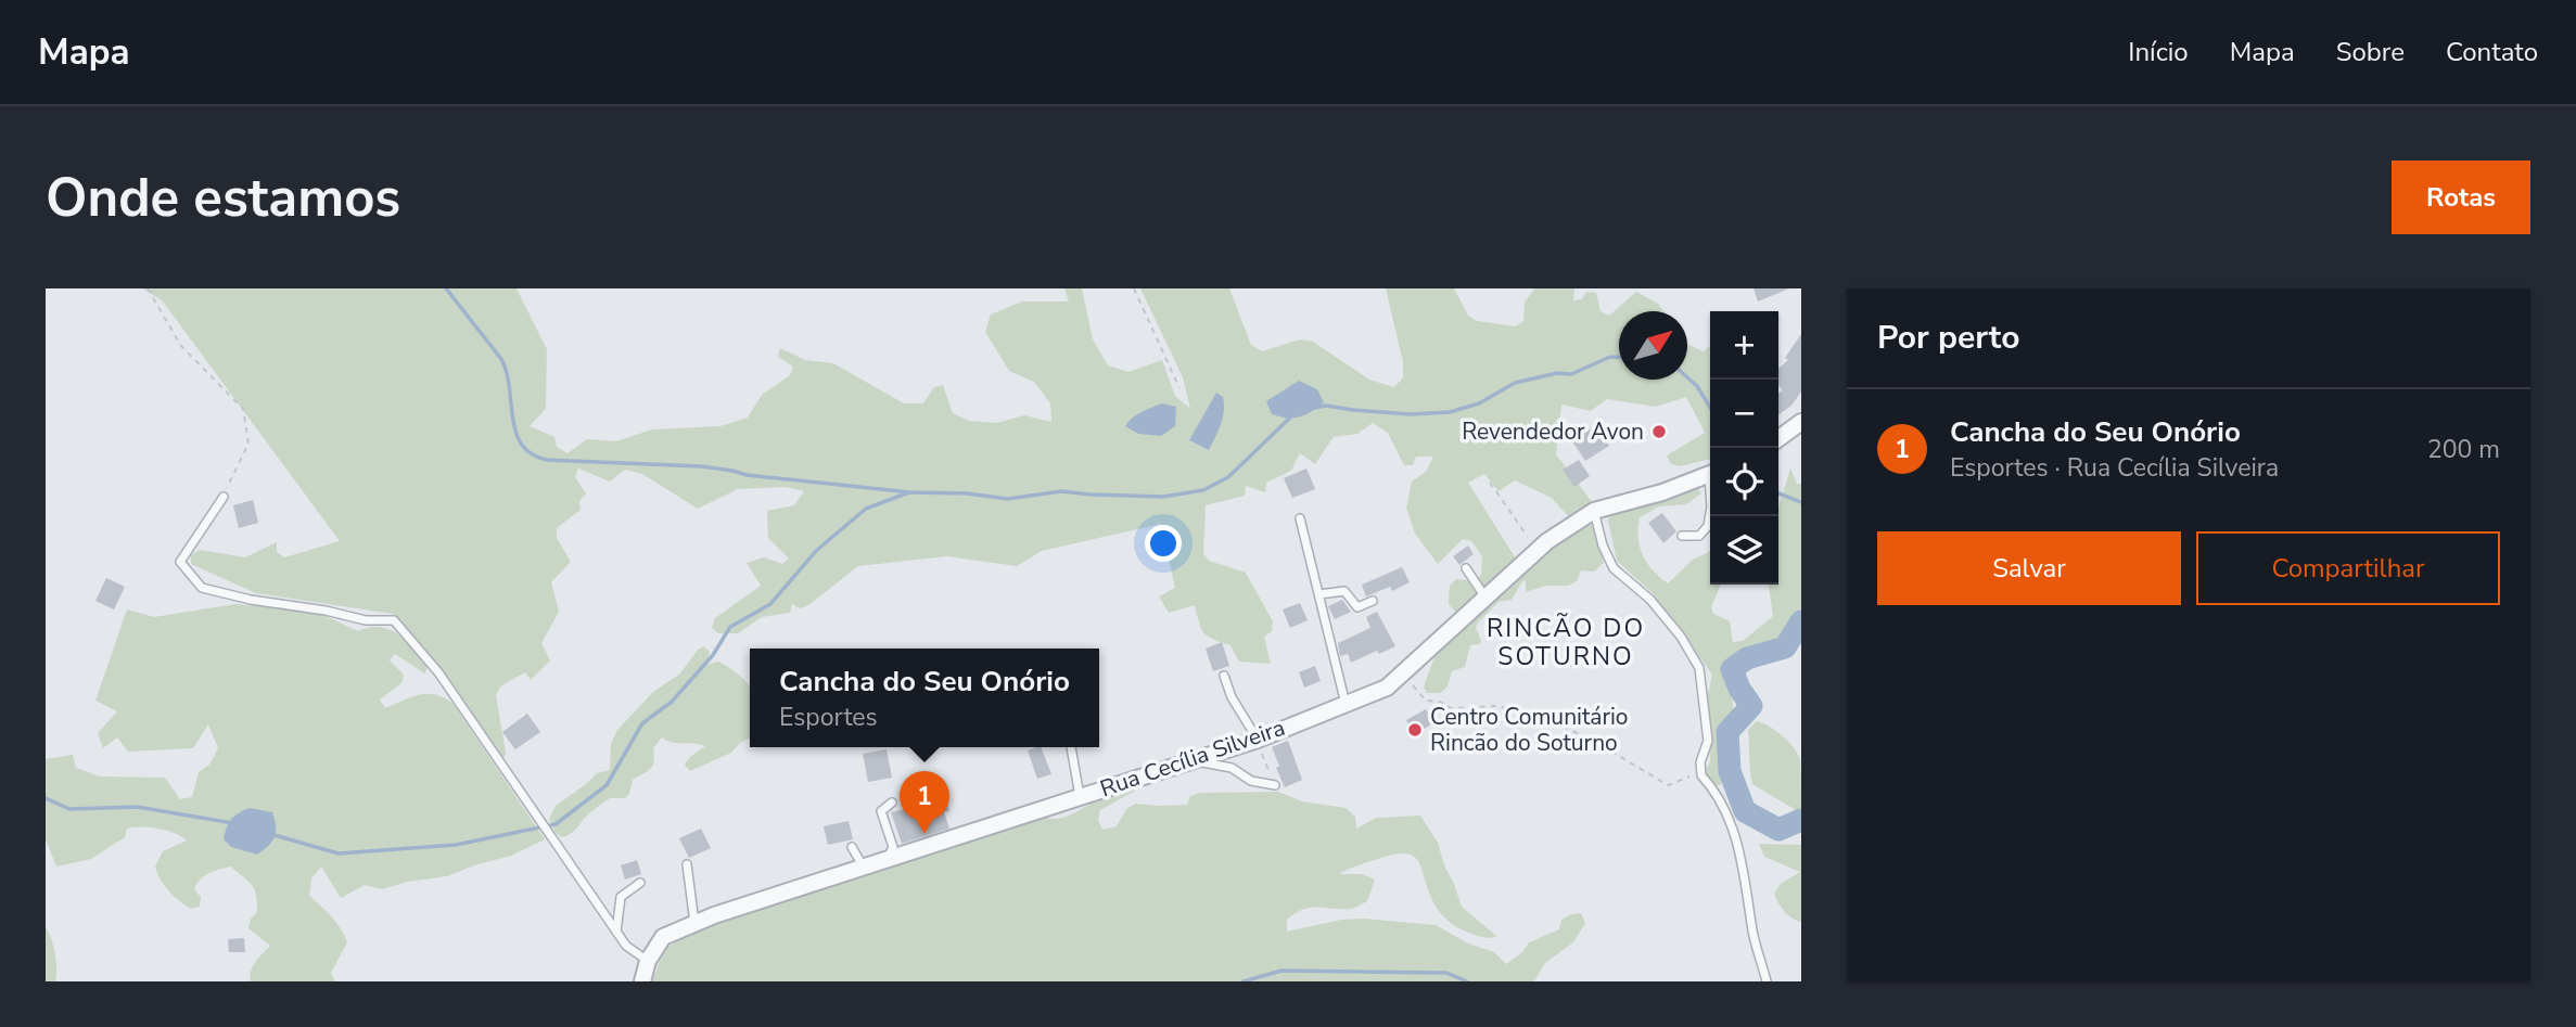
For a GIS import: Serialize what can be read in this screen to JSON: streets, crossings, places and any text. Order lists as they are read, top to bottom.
{
  "streets": {
    "street": ["Rua Cecília Silveira"]
  },
  "districts": ["RINCÃO DO SOTURNO"],
  "places": ["Revendedor Avon", "Centro Comunitário Rincão do Soturno"],
  "north": "top right",
  "page": {
    "header": "Mapa",
    "nav": [
      "Início",
      "Mapa",
      "Sobre",
      "Contato"
    ],
    "buttons": [
      "Rotas",
      ["Salvar", "Compartilhar"]
    ],
    "title": "Onde estamos",
    "heading": "Por perto",
    "map_buttons": ["+", "−"],
    "list": [
      {
        "mark": "1",
        "name": "Cancha do Seu Onório",
        "note": "Esportes · Rua Cecília Silveira",
        "value": "200 m"
      }
    ],
    "popup": ["Cancha do Seu Onório", "Esportes"],
    "pins": "1"
  }
}
